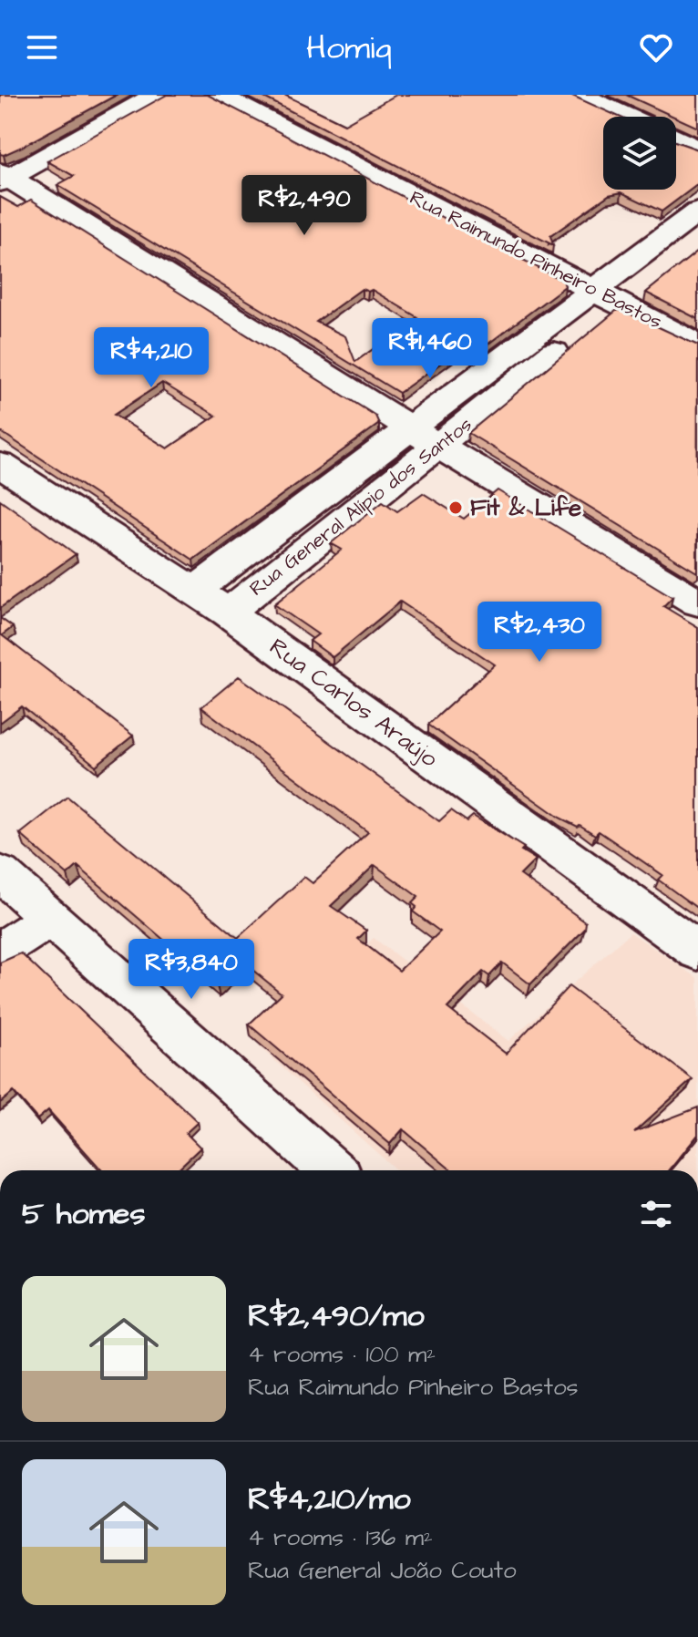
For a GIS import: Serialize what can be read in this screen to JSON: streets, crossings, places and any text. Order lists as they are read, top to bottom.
{
  "streets": {
    "street": ["Rua Raimundo Pinheiro Bastos", "Rua General Alípio dos Santos", "Rua Carlos Araújo"]
  },
  "crossings": [
    ["Rua Raimundo Pinheiro Bastos", "Rua General Alípio dos Santos"],
    ["Rua General Alípio dos Santos", "Rua Carlos Araújo"]
  ],
  "places": ["Fit & Life"],
  "page": {
    "header": "Homiq",
    "price": [
      "R$2,490",
      "R$1,460",
      "R$4,210",
      "R$2,430",
      "R$3,840"
    ],
    "heading": "5 homes",
    "list": [
      {
        "name": "R$2,490/mo",
        "note": "4 rooms · 100 m² · Rua Raimundo Pinheiro Bastos"
      },
      {
        "name": "R$4,210/mo",
        "note": "4 rooms · 136 m² · Rua General João Couto"
      }
    ]
  }
}
